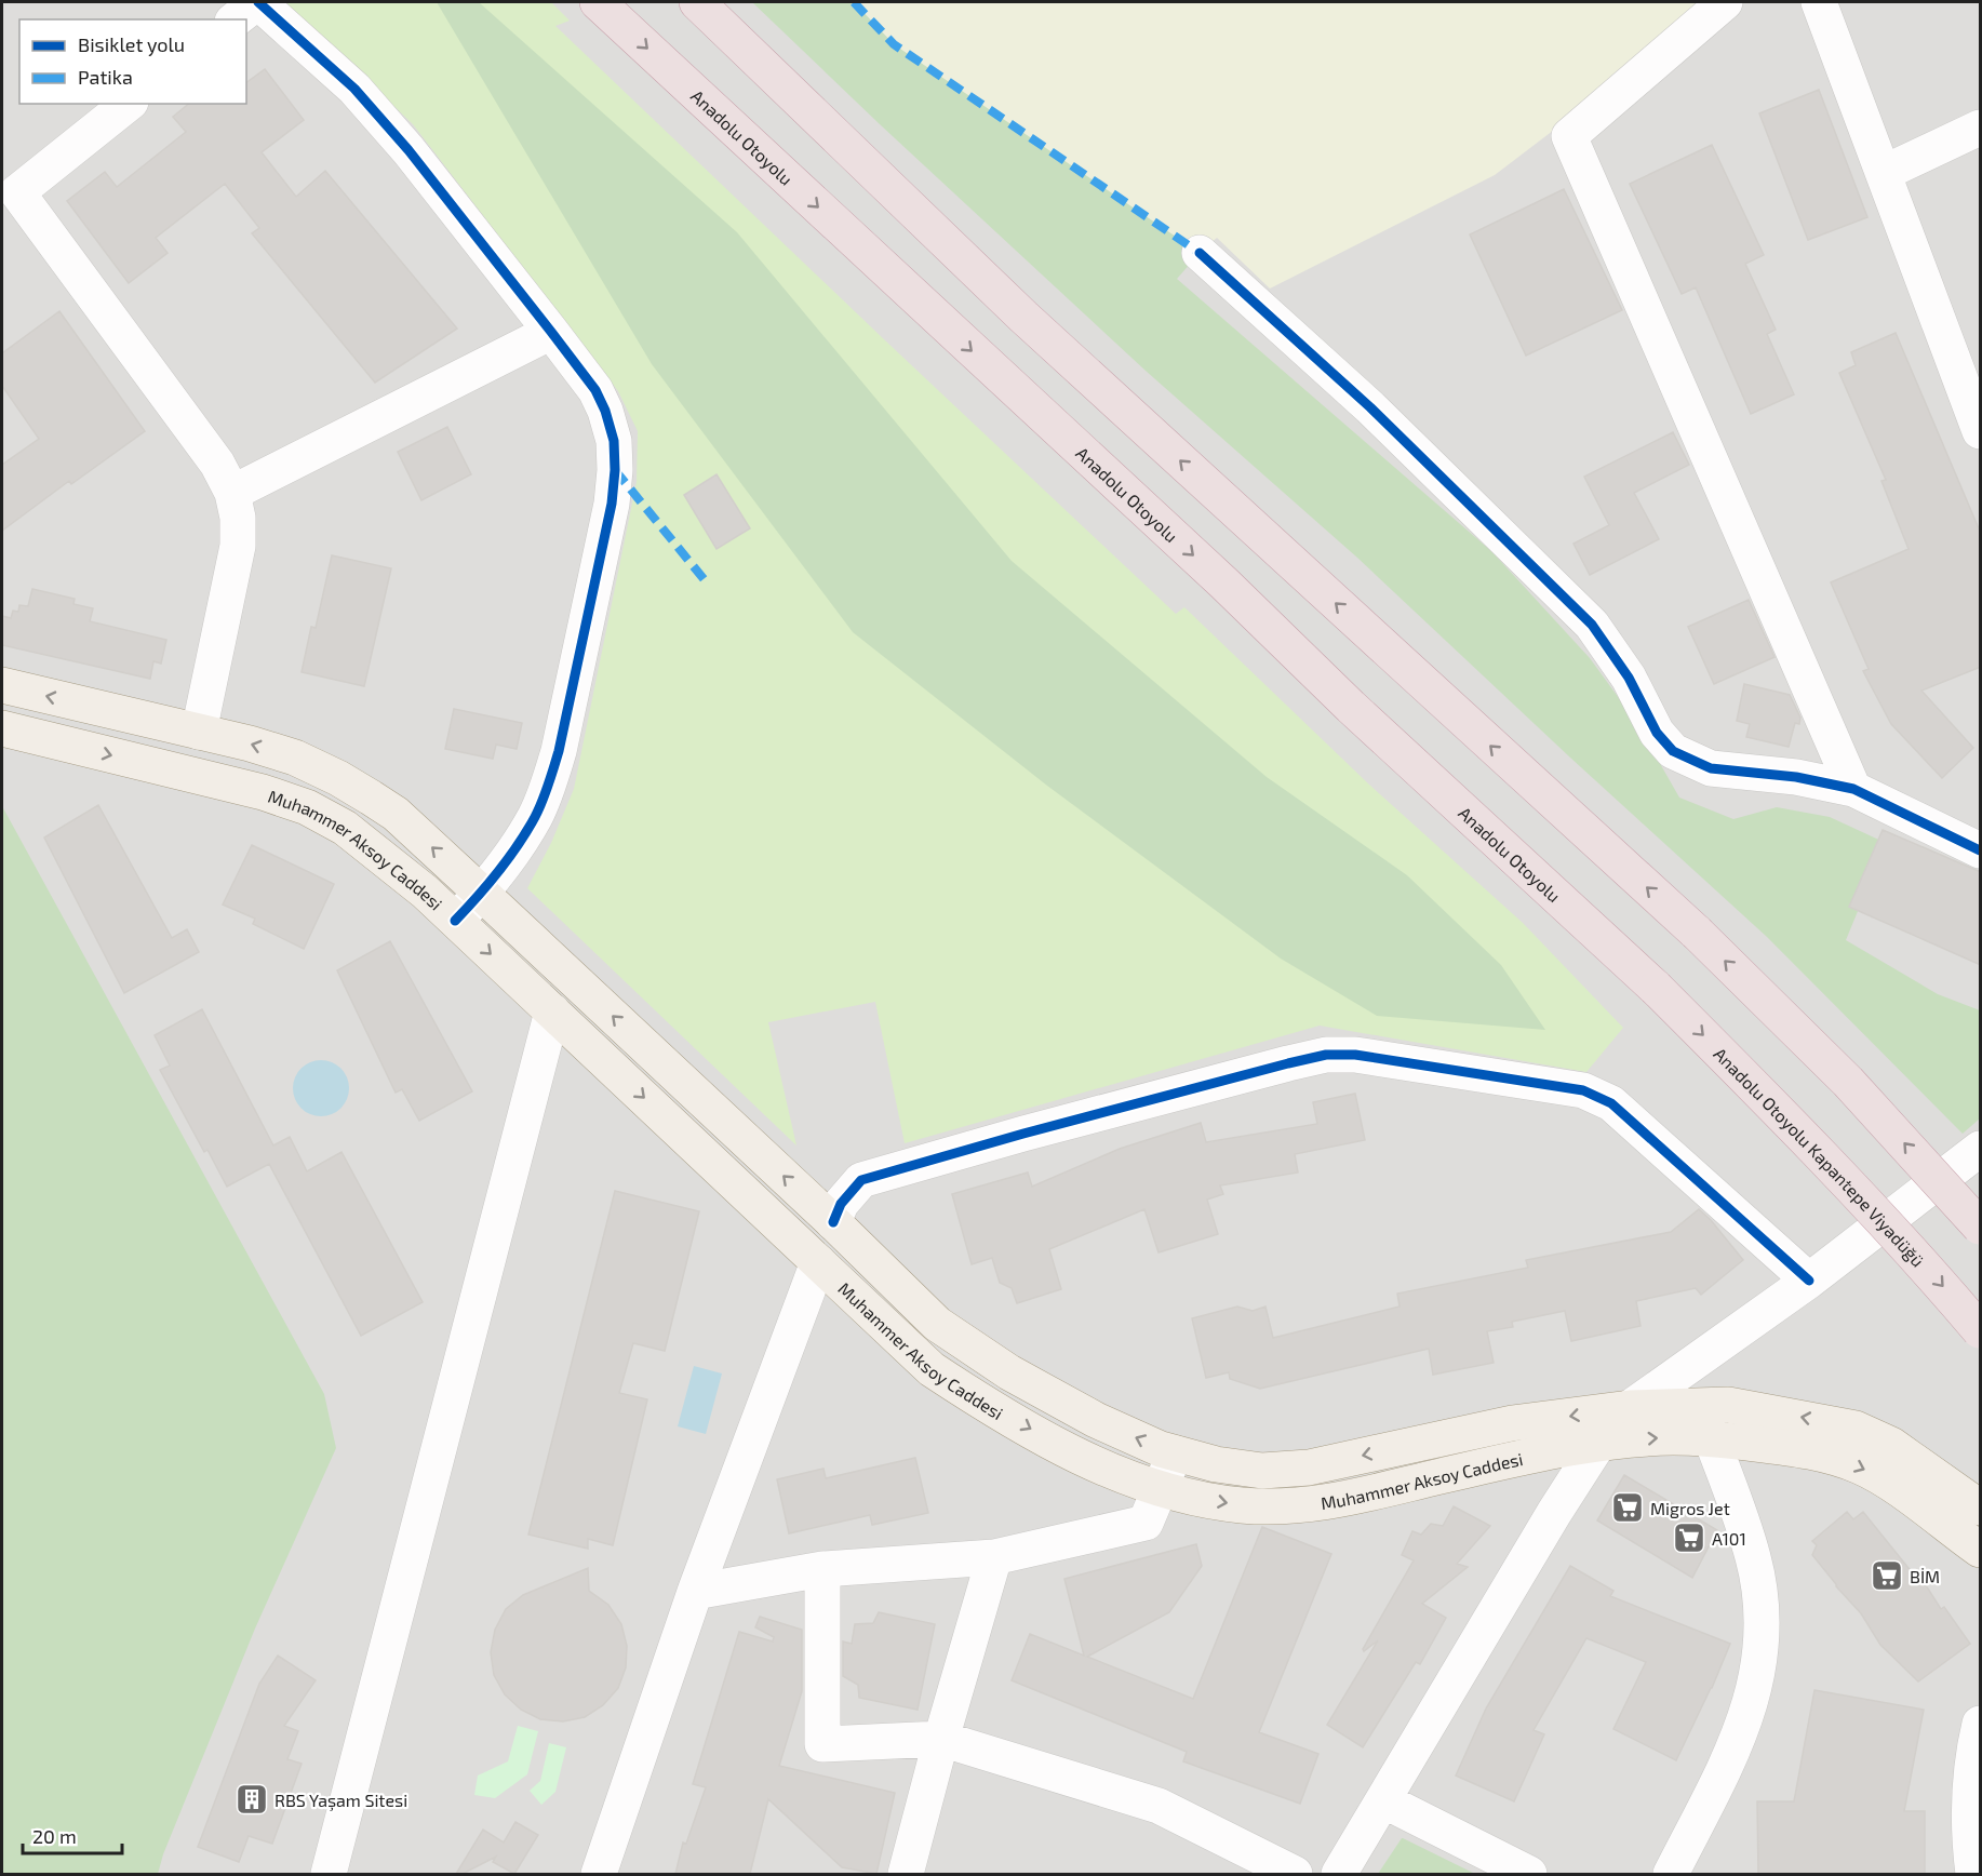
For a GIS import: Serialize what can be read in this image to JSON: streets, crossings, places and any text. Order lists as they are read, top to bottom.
{
  "streets": {
    "highway": ["Anadolu Otoyolu", "Anadolu Otoyolu Kapantepe Viyadüğü"],
    "main road": ["Muhammer Aksoy Caddesi"]
  },
  "crossings": [
    ["Anadolu Otoyolu", "Anadolu Otoyolu Kapantepe Viyadüğü"]
  ],
  "places": {
    "supermarket": ["Migros Jet", "A101", "BİM"],
    "building": ["RBS Yaşam Sitesi"]
  },
  "legend": ["Bisiklet yolu", "Patika"],
  "scale_bar": "20 m"
}
